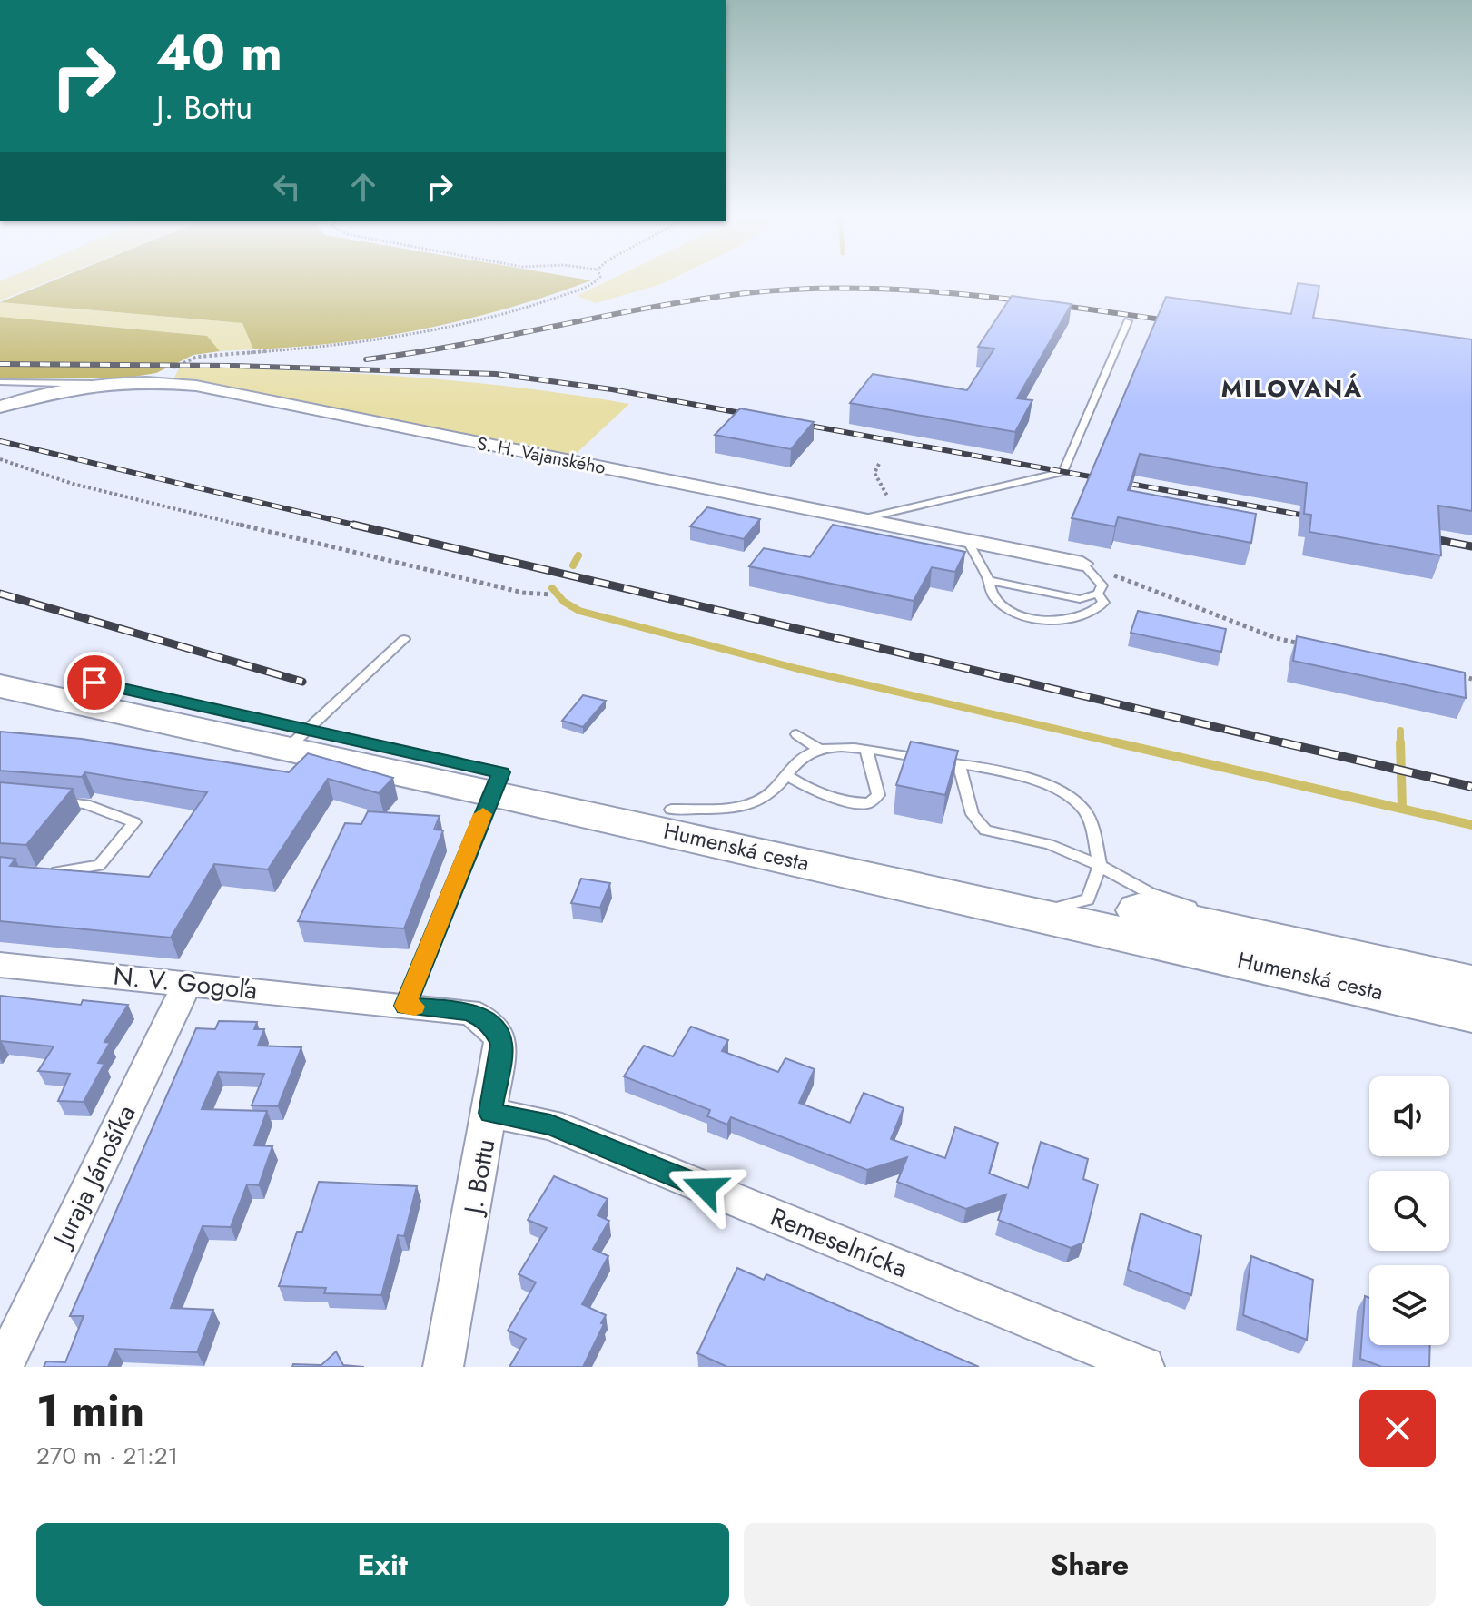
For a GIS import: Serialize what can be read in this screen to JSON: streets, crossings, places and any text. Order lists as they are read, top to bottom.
{
  "streets": {
    "main road": ["Humenská cesta"],
    "street": [
      "S. H. Vajanského",
      "N. V. Gogoľa",
      "Juraja Jánošíka",
      "J. Bottu",
      "Remeselnícka"
    ]
  },
  "crossings": [
    ["N. V. Gogoľa", "Juraja Jánošíka"],
    ["N. V. Gogoľa", "J. Bottu"],
    ["J. Bottu", "Remeselnícka"]
  ],
  "districts": ["MILOVANÁ"],
  "page": {
    "turn": ["40 m", "J. Bottu"],
    "heading": ["1 min", "270 m · 21:21"],
    "buttons": ["Exit", "Share"]
  }
}
